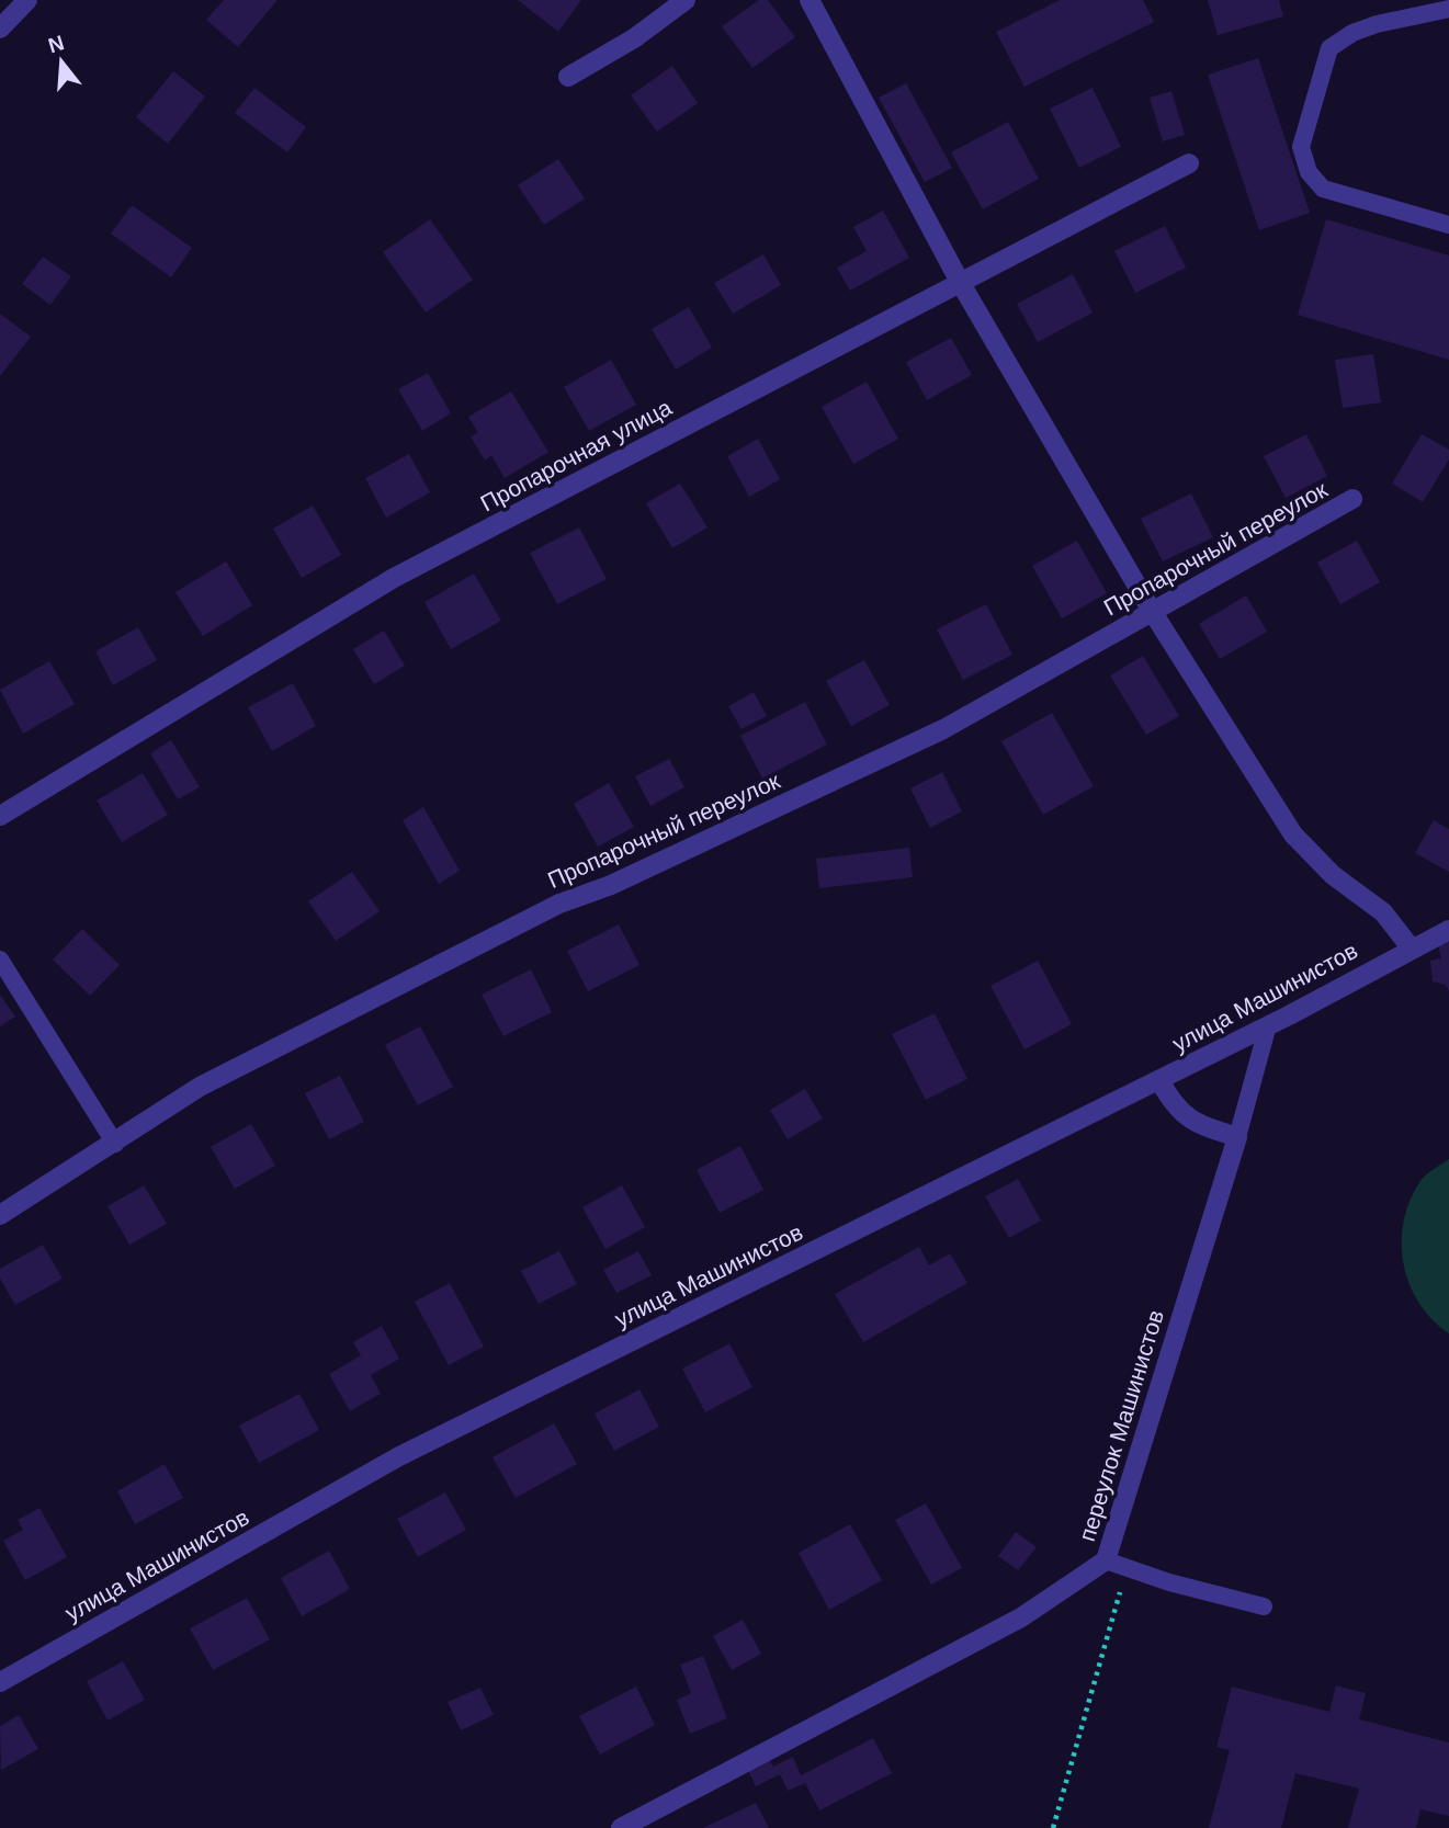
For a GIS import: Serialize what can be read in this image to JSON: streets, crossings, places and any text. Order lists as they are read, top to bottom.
{
  "streets": {
    "street": [
      "Пропарочная улица",
      "Пропарочный переулок",
      "улица Машинистов",
      "переулок Машинистов"
    ]
  },
  "north": "top"
}
